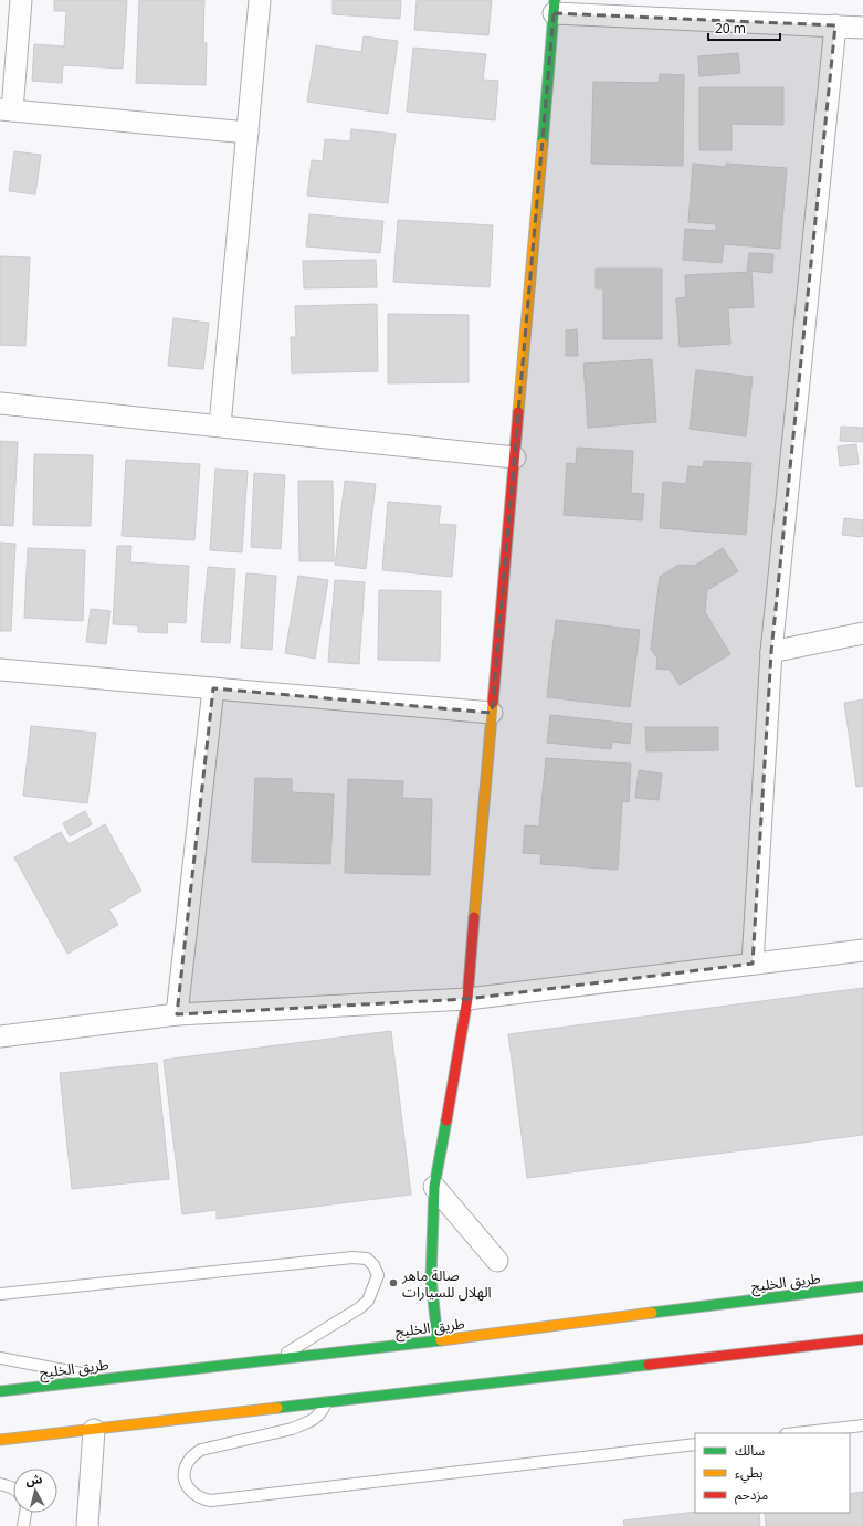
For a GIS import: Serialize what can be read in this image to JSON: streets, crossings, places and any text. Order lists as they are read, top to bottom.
{
  "streets": {
    "main road": ["طريق الخليج"]
  },
  "places": ["صالة ماهر الهلال للسيارات"],
  "legend": ["سالك", "بطيء", "مزدحم"],
  "scale_bar": "20 m",
  "north": "top"
}
